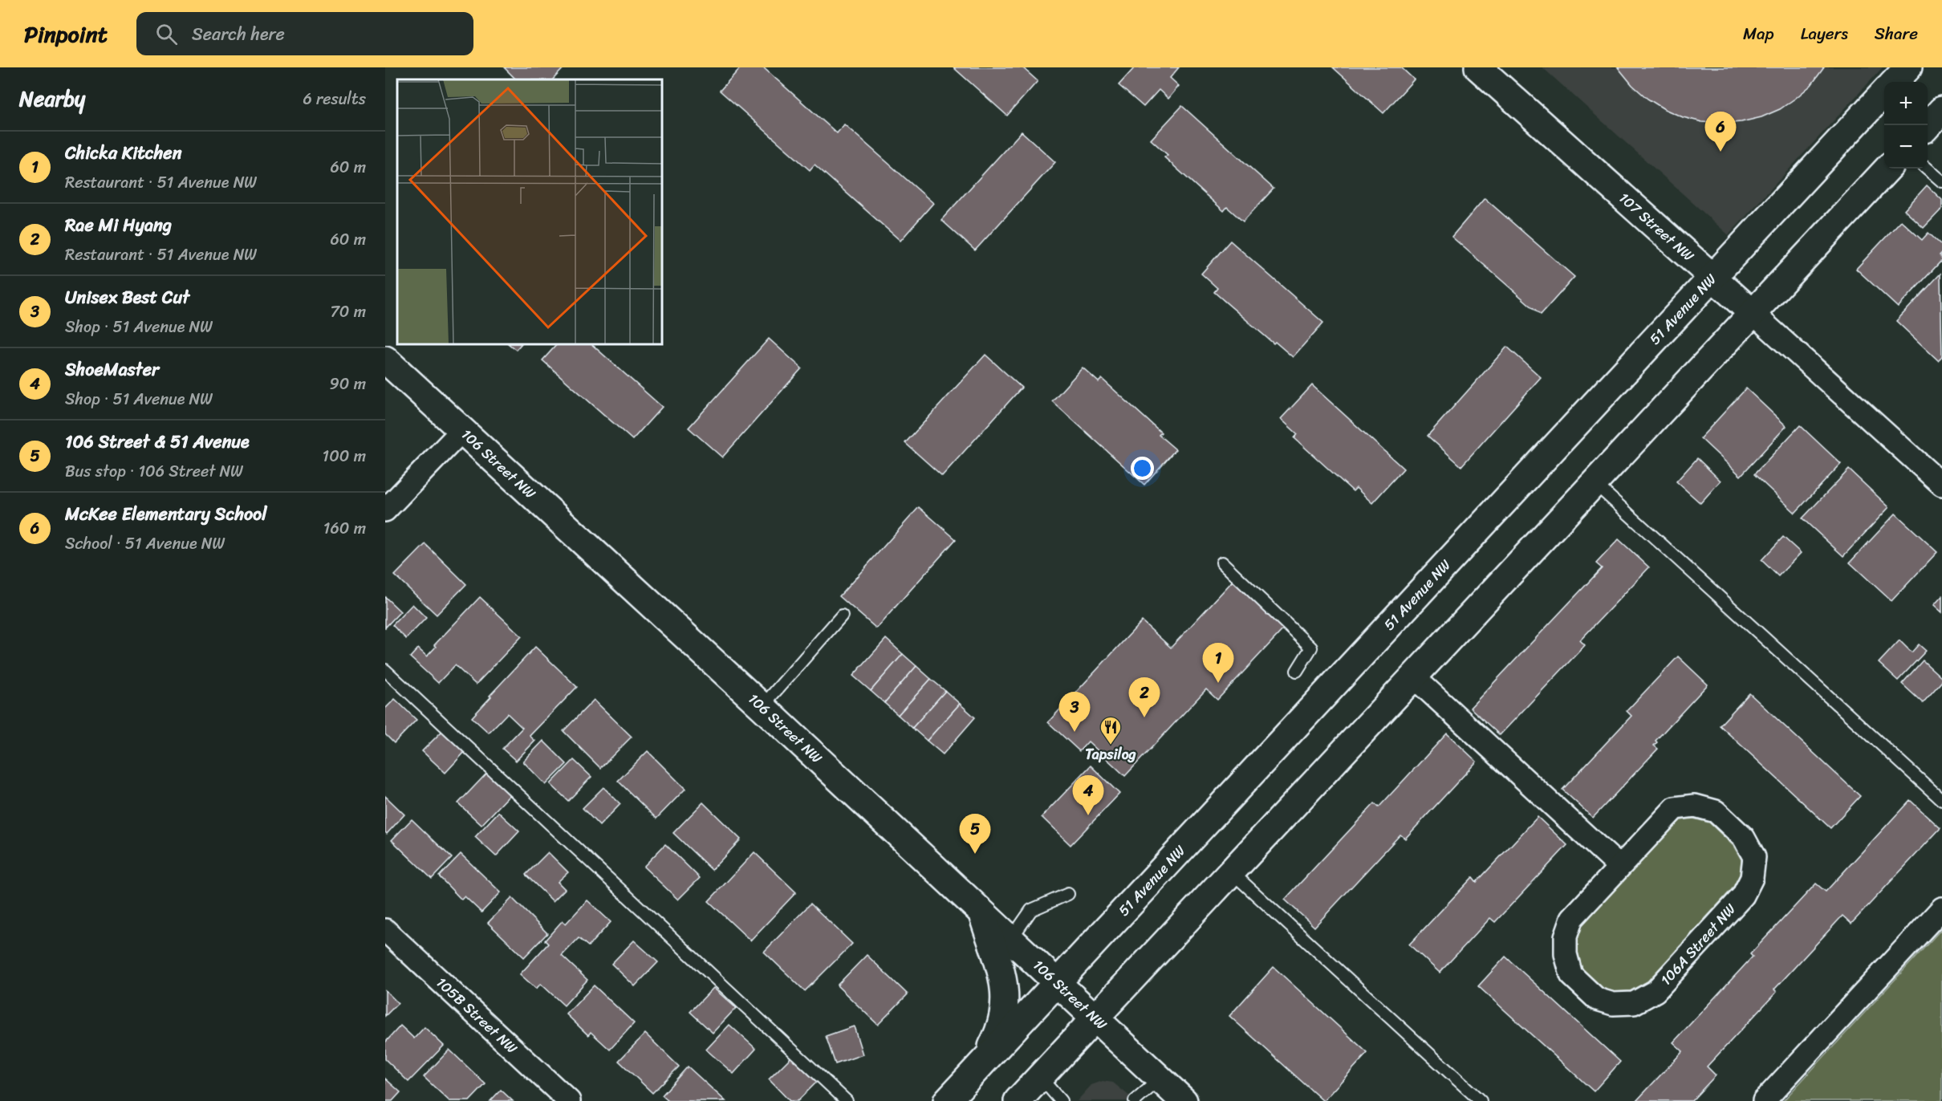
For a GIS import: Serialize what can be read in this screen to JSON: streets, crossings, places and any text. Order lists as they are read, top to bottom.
{
  "streets": {
    "main road": ["107 Street NW", "51 Avenue NW", "106 Street NW"],
    "street": ["106A Street NW", "105B Street NW"]
  },
  "crossings": [
    ["107 Street NW", "51 Avenue NW"],
    ["51 Avenue NW", "106 Street NW"]
  ],
  "places": {
    "restaurant": ["Tapsilog"]
  },
  "page": {
    "header": "Pinpoint",
    "search": "Search here",
    "nav": ["Map", "Layers", "Share"],
    "heading": ["Nearby", "6 results"],
    "map_buttons": ["+", "−"],
    "pins": [
      "6",
      "1",
      "2",
      "3",
      "4",
      "5"
    ],
    "list": [
      {
        "mark": "1",
        "name": "Chicka Kitchen",
        "note": "Restaurant · 51 Avenue NW",
        "value": "60 m"
      },
      {
        "mark": "2",
        "name": "Rae Mi Hyang",
        "note": "Restaurant · 51 Avenue NW",
        "value": "60 m"
      },
      {
        "mark": "3",
        "name": "Unisex Best Cut",
        "note": "Shop · 51 Avenue NW",
        "value": "70 m"
      },
      {
        "mark": "4",
        "name": "ShoeMaster",
        "note": "Shop · 51 Avenue NW",
        "value": "90 m"
      },
      {
        "mark": "5",
        "name": "106 Street & 51 Avenue",
        "note": "Bus stop · 106 Street NW",
        "value": "100 m"
      },
      {
        "mark": "6",
        "name": "McKee Elementary School",
        "note": "School · 51 Avenue NW",
        "value": "160 m"
      }
    ]
  }
}
